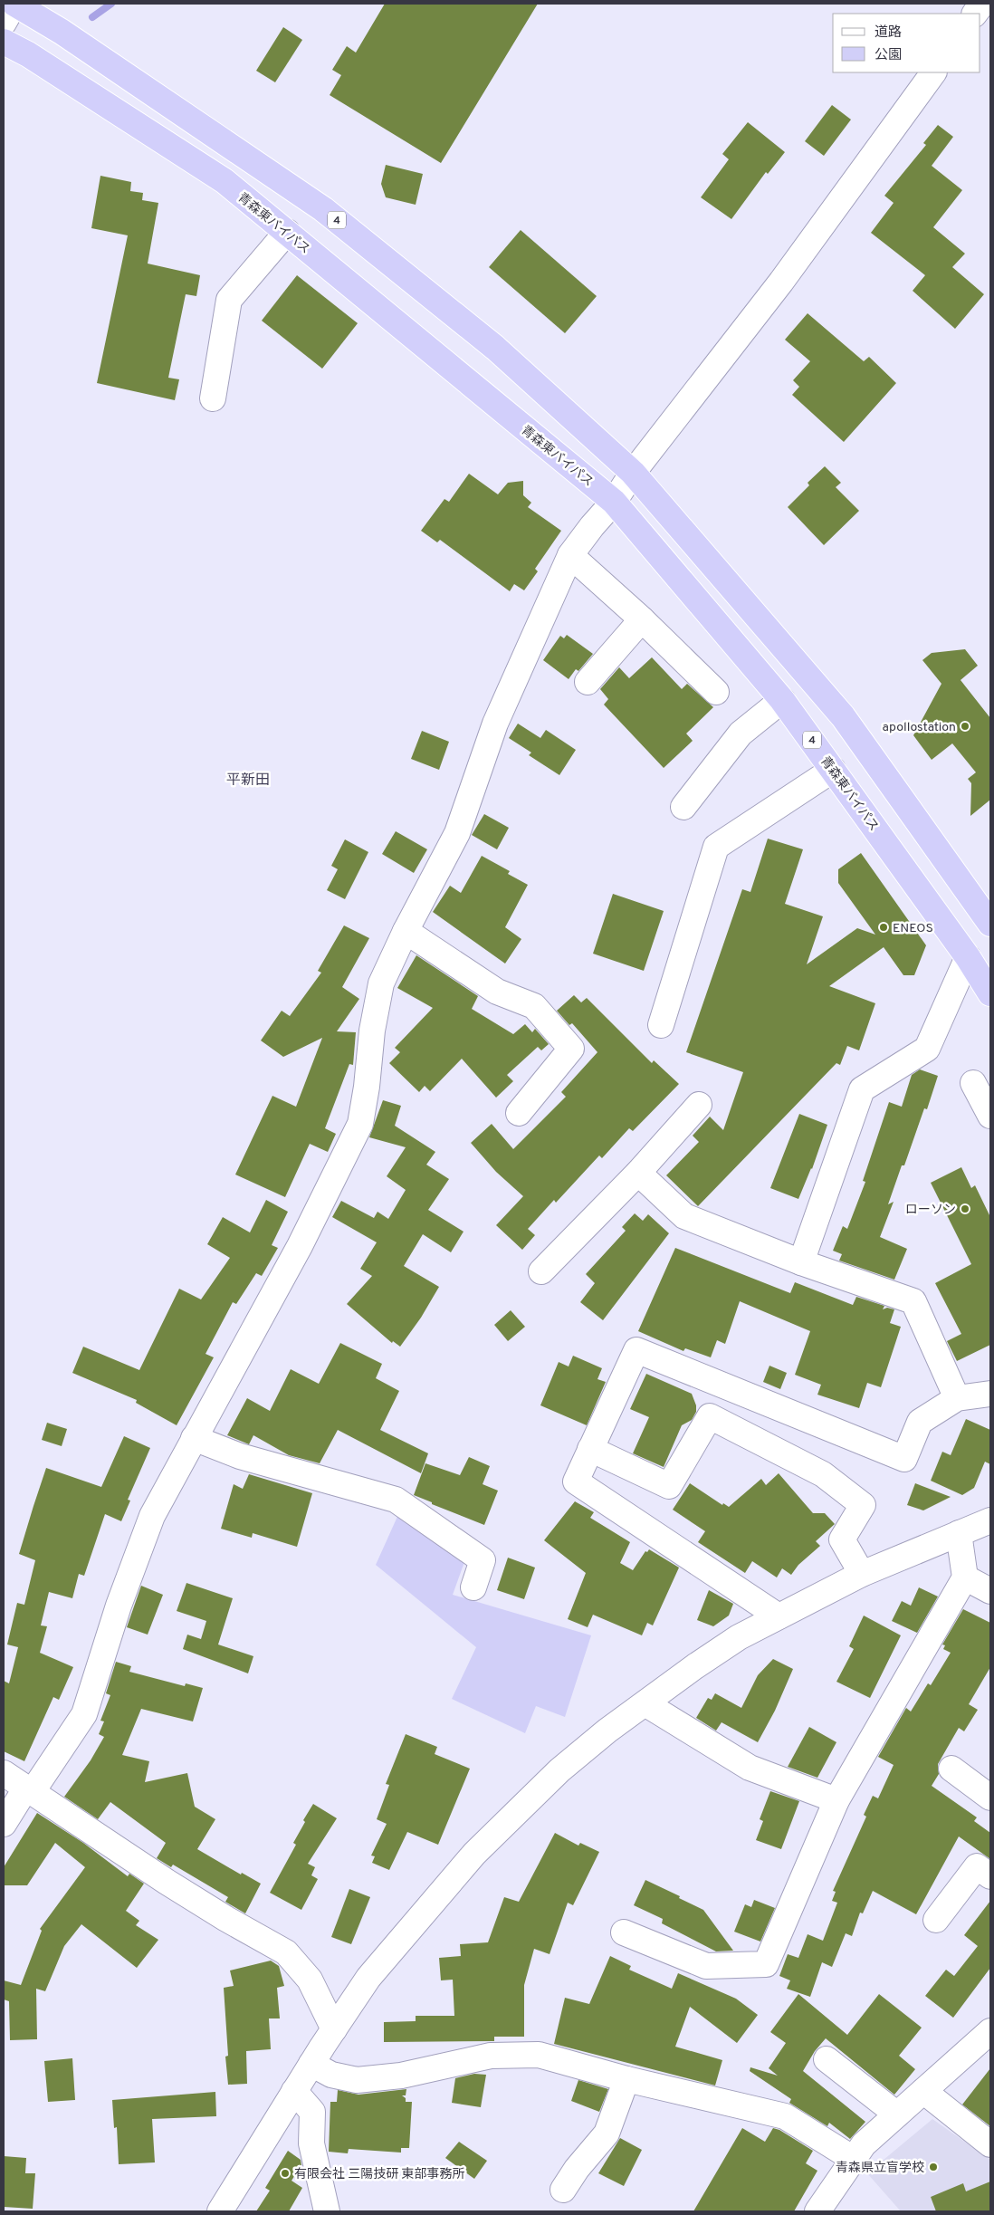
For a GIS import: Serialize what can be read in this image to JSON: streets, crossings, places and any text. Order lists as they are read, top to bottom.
{
  "streets": {
    "highway": ["4", "青森東バイパス"]
  },
  "districts": ["平新田"],
  "places": [
    "apollostation",
    "ENEOS",
    "ローソン",
    "青森県立盲学校",
    "有限会社 三陽技研 東部事務所"
  ],
  "legend": ["道路", "公園"]
}
